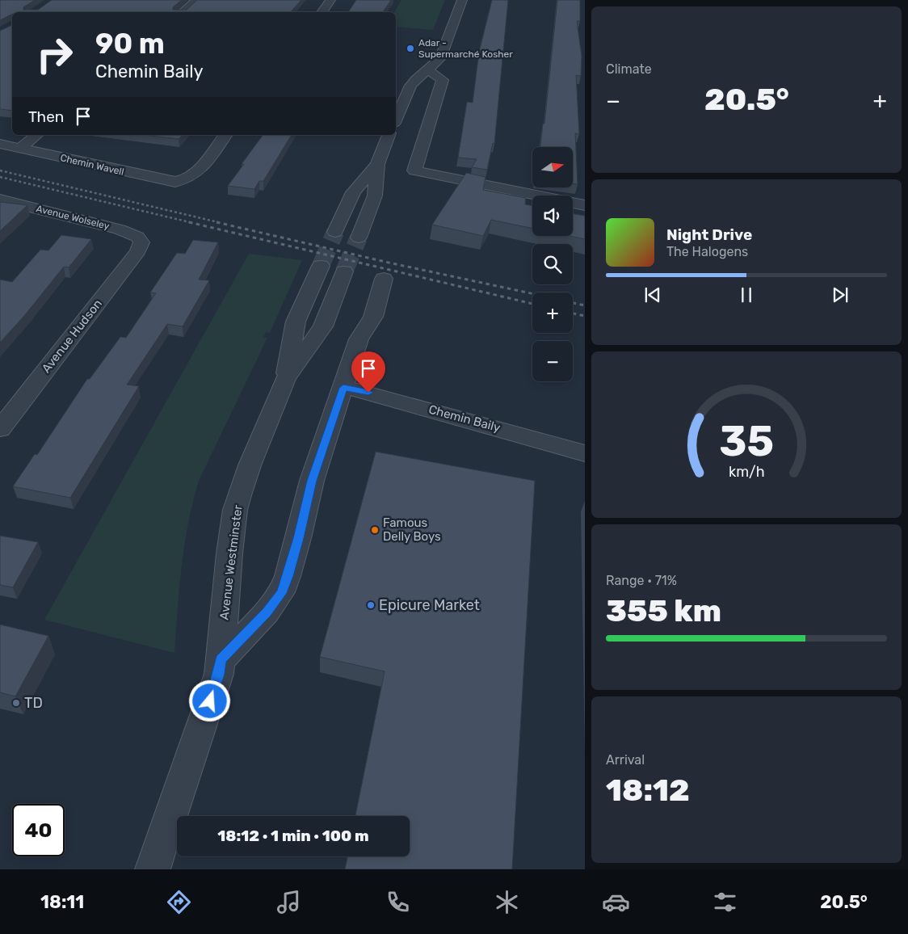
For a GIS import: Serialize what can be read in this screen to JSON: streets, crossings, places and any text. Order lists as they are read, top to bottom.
{
  "streets": {
    "street": [
      "Chemin Wavell",
      "Avenue Wolseley",
      "Avenue Hudson",
      "Chemin Baily",
      "Avenue Westminster"
    ]
  },
  "crossings": [
    ["Avenue Wolseley", "Avenue Hudson"]
  ],
  "places": [
    "Adar - Supermarché Kosher",
    "Famous Delly Boys",
    "Epicure Market",
    "TD"
  ],
  "north": "right",
  "page": {
    "tile": [
      "Climate",
      ["Range · 71%", "355 km"],
      ["Arrival", "18:12"]
    ],
    "turn": ["90 m", "Chemin Baily"],
    "heat": ["−", "20.5°", "+"],
    "then": "Then",
    "map_buttons": ["+", "−"],
    "song": ["Night Drive", "The Halogens"],
    "limit": "40",
    "trip": "18:12 · 1 min · 100 m",
    "tabs": ["18:11", "20.5°"],
    "gauge": ["35", "km/h"]
  }
}
